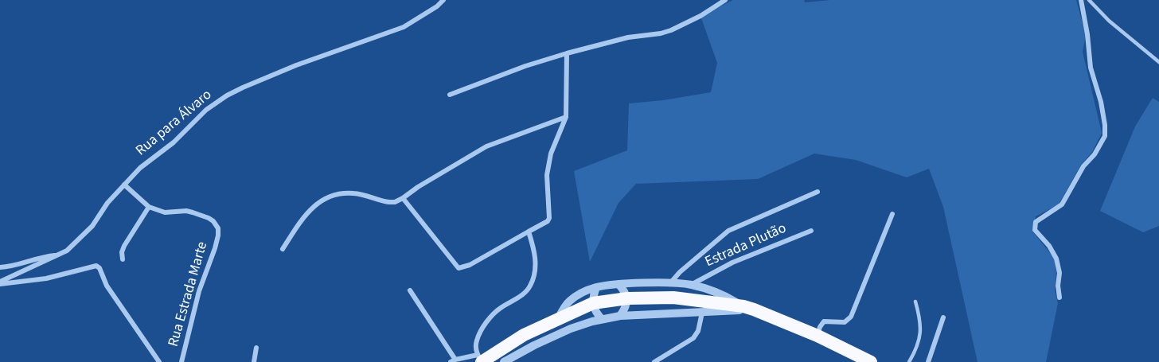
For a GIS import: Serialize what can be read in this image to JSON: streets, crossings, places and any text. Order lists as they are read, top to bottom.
{
  "streets": {
    "street": ["Rua para Álvaro", "Estrada Plutão", "Rua Estrada Marte"]
  },
  "crossings": [
    ["Rua para Álvaro", "Rua Estrada Marte"]
  ]
}
